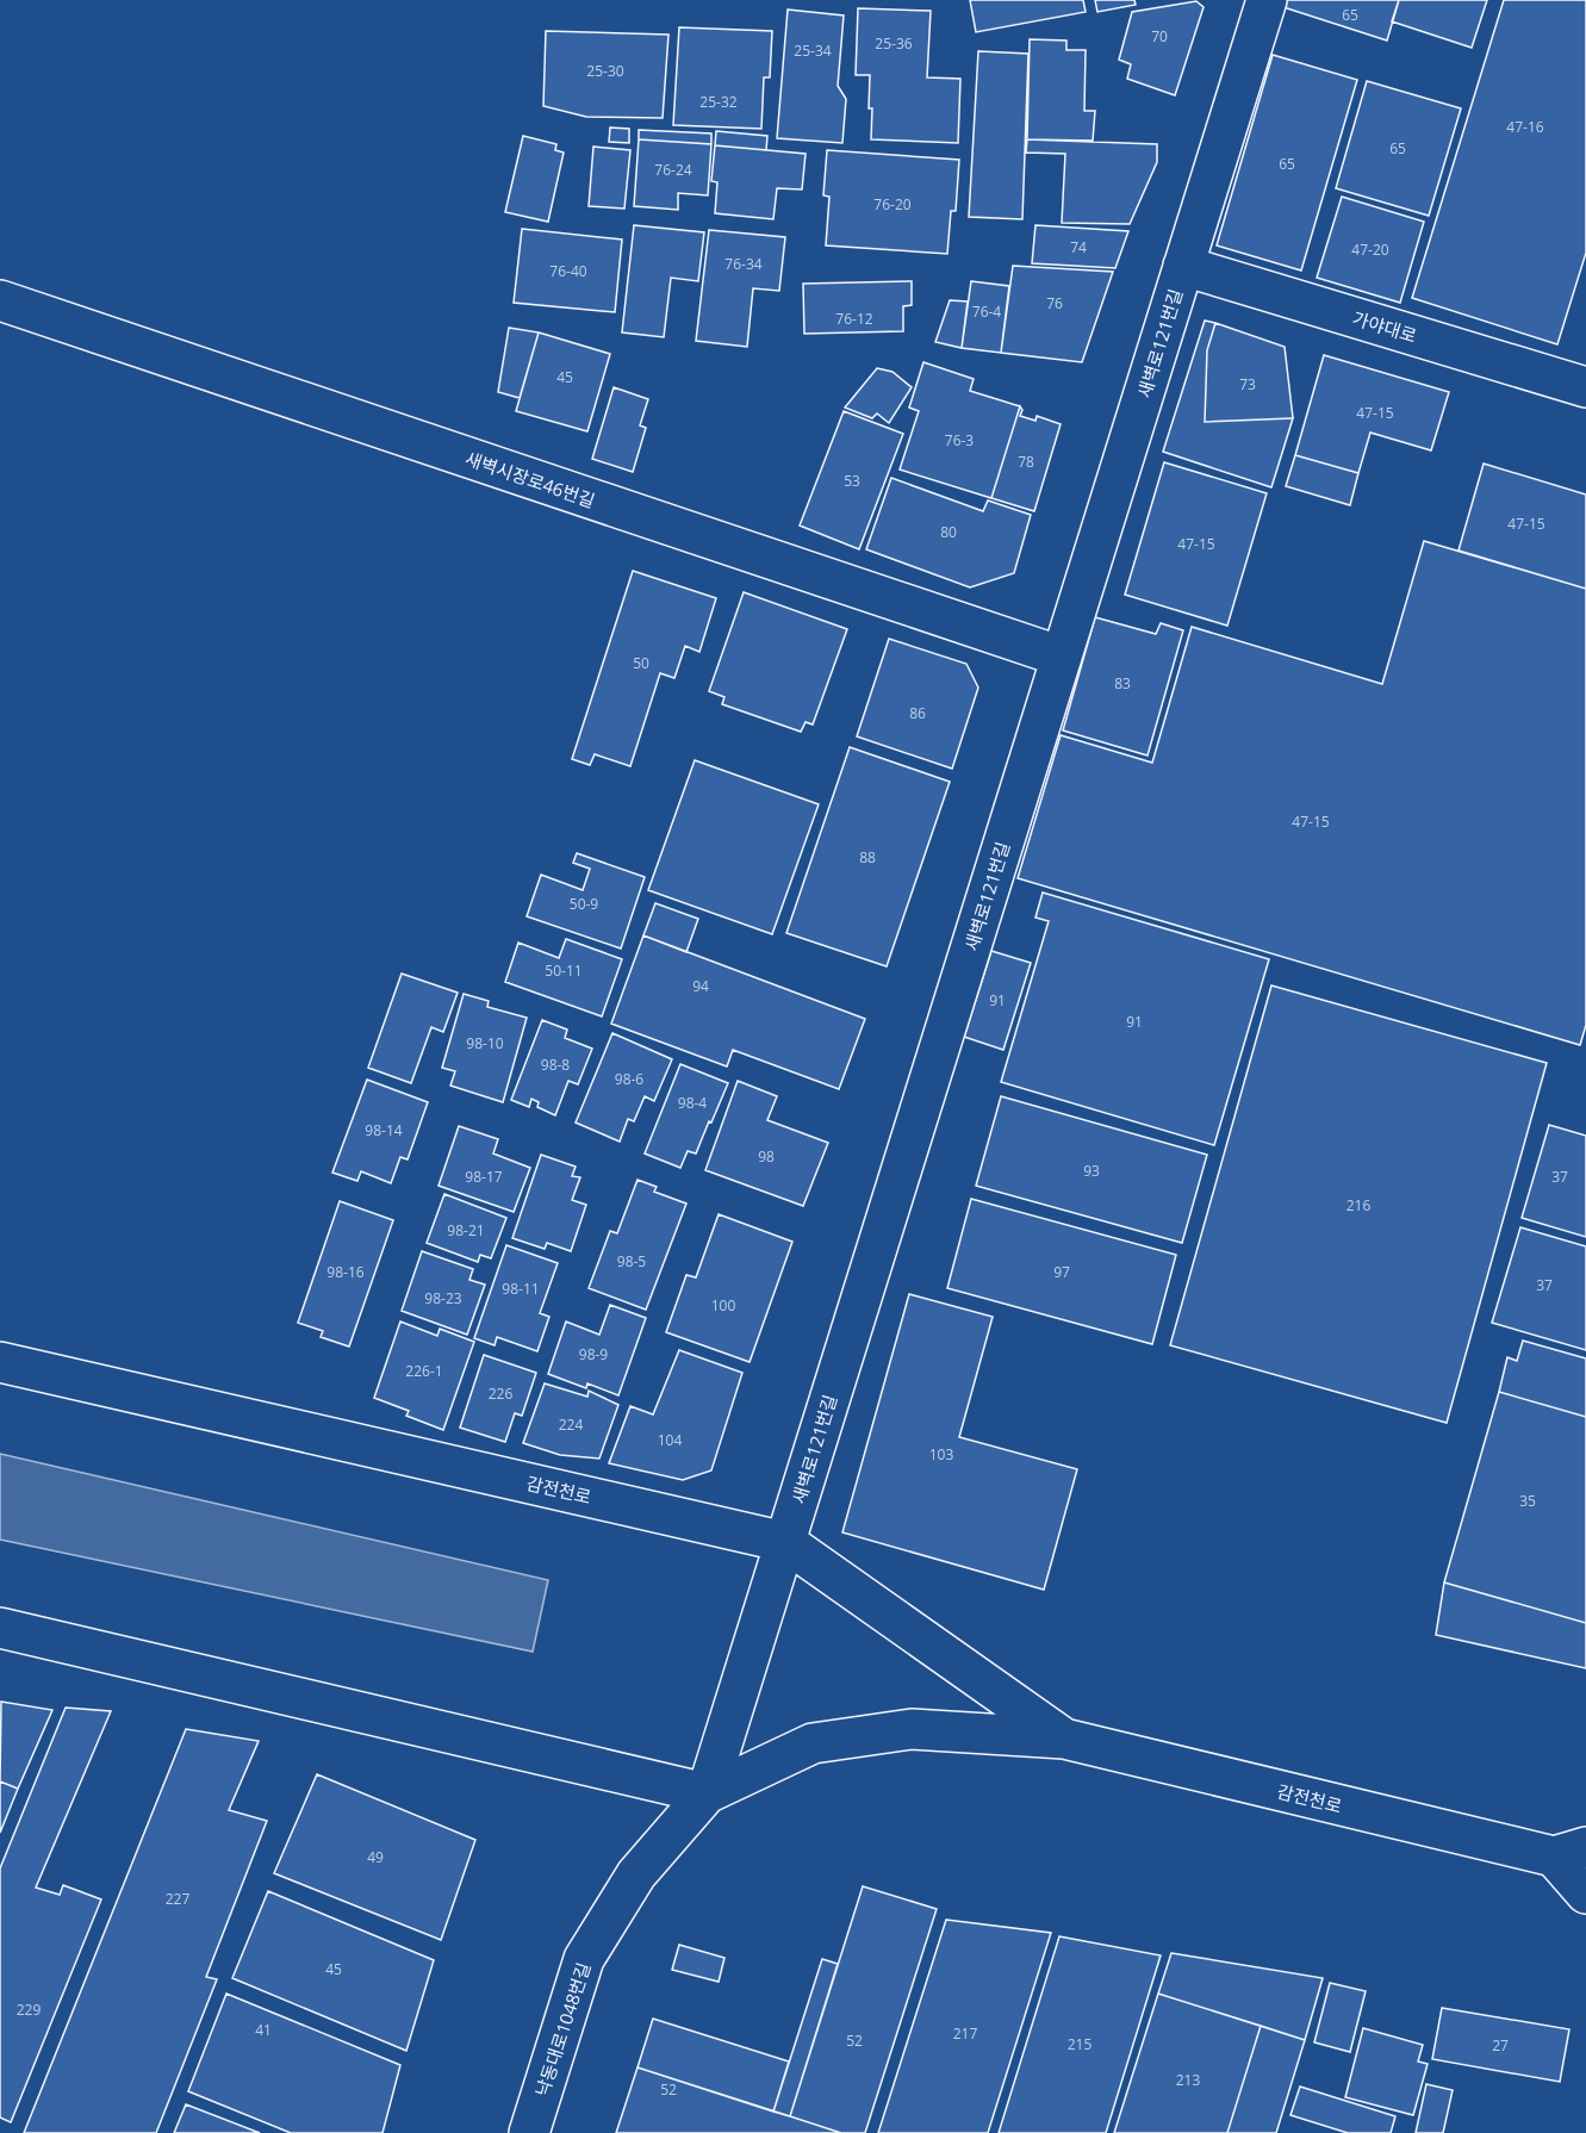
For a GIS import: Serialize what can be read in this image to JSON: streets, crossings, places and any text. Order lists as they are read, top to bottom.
{
  "streets": {
    "street": [
      "가야대로",
      "새벽로121번길",
      "새벽시장로46번길",
      "감전천로",
      "낙동대로1048번길"
    ]
  },
  "crossings": [
    ["가야대로", "새벽로121번길"],
    ["새벽로121번길", "새벽시장로46번길"],
    ["새벽로121번길", "감전천로"],
    ["새벽로121번길", "낙동대로1048번길"],
    ["감전천로", "낙동대로1048번길"]
  ],
  "house_numbers": [
    "65",
    "70",
    "25-36",
    "25-34",
    "25-30",
    "25-32",
    "47-16",
    "65",
    "65",
    "76-24",
    "76-20",
    "74",
    "47-20",
    "76-34",
    "76-40",
    "76",
    "76-4",
    "76-12",
    "45",
    "73",
    "47-15",
    "76-3",
    "78",
    "53",
    "47-15",
    "80",
    "47-15",
    "50",
    "83",
    "86",
    "47-15",
    "88",
    "50-9",
    "50-11",
    "94",
    "91",
    "91",
    "98-10",
    "98-8",
    "98-6",
    "98-4",
    "98-14",
    "98",
    "93",
    "98-17",
    "37",
    "216",
    "98-21",
    "98-5",
    "98-16",
    "97",
    "37",
    "98-11",
    "98-23",
    "100",
    "98-9",
    "226-1",
    "226",
    "224",
    "104",
    "103",
    "35",
    "49",
    "227",
    "45",
    "229",
    "41",
    "217",
    "52",
    "215",
    "27",
    "213",
    "52"
  ]
}
